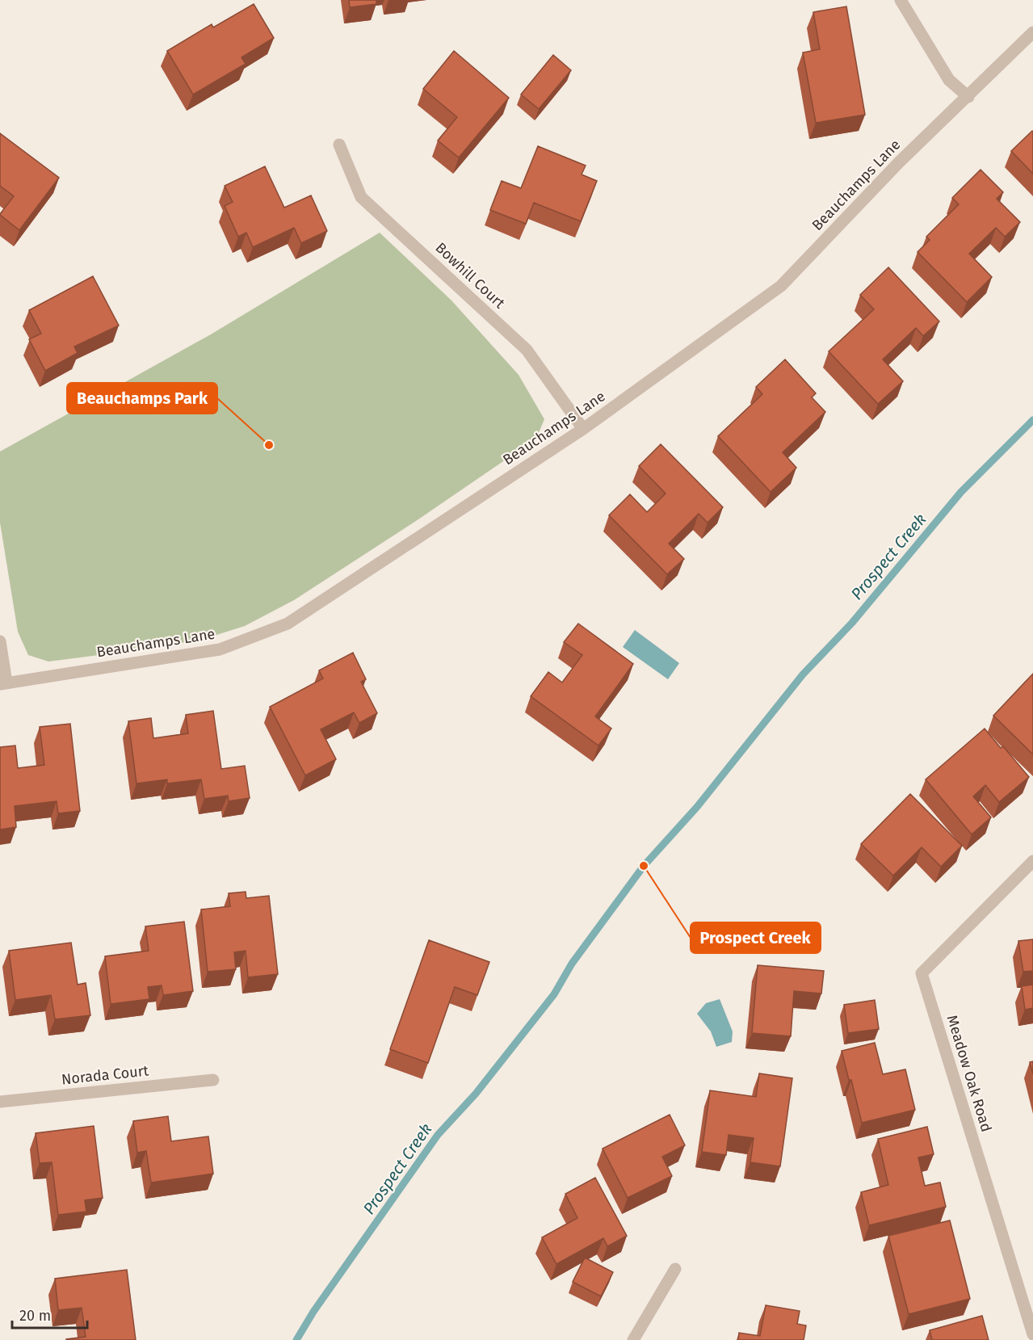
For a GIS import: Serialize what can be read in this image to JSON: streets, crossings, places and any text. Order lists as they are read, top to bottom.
{
  "streets": {
    "street": [
      "Beauchamps Lane",
      "Bowhill Court",
      "Meadow Oak Road",
      "Norada Court"
    ]
  },
  "crossings": [
    ["Beauchamps Lane", "Bowhill Court"]
  ],
  "water": ["Prospect Creek"],
  "places": ["Beauchamps Park", "Prospect Creek"],
  "scale_bar": "20 m"
}
